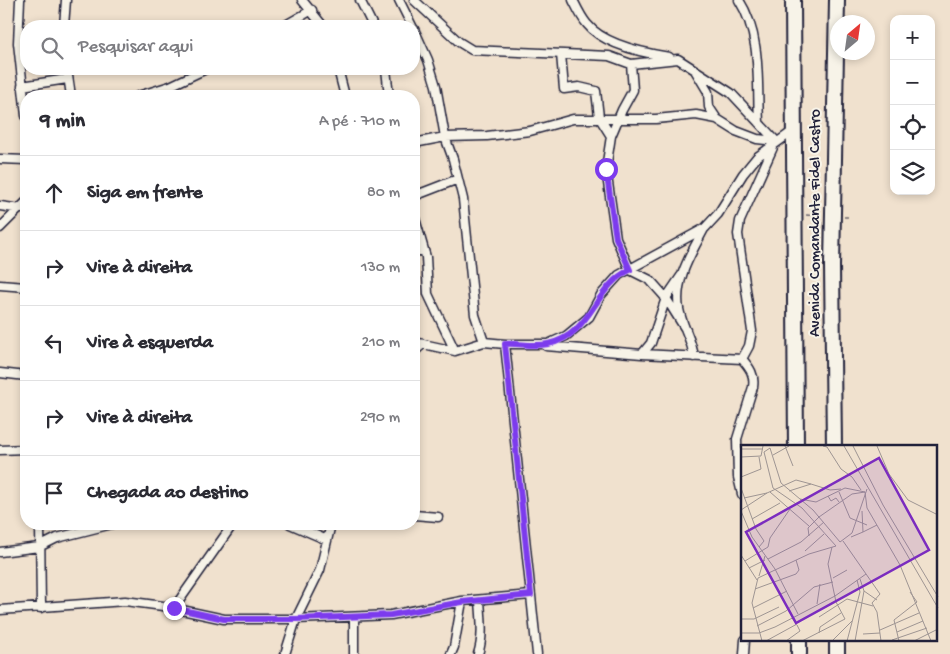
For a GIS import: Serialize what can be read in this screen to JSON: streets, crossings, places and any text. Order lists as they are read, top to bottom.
{
  "streets": {
    "highway": ["Avenida Comandante Fidel Castro"]
  },
  "north": "top right",
  "page": {
    "map_buttons": ["+", "−"],
    "search": "Pesquisar aqui",
    "heading": ["9 min", "A pé · 710 m"],
    "list": [
      ["Siga em frente", "80 m"],
      ["Vire à direita", "130 m"],
      ["Vire à esquerda", "210 m"],
      ["Vire à direita", "290 m"],
      "Chegada ao destino"
    ]
  }
}
